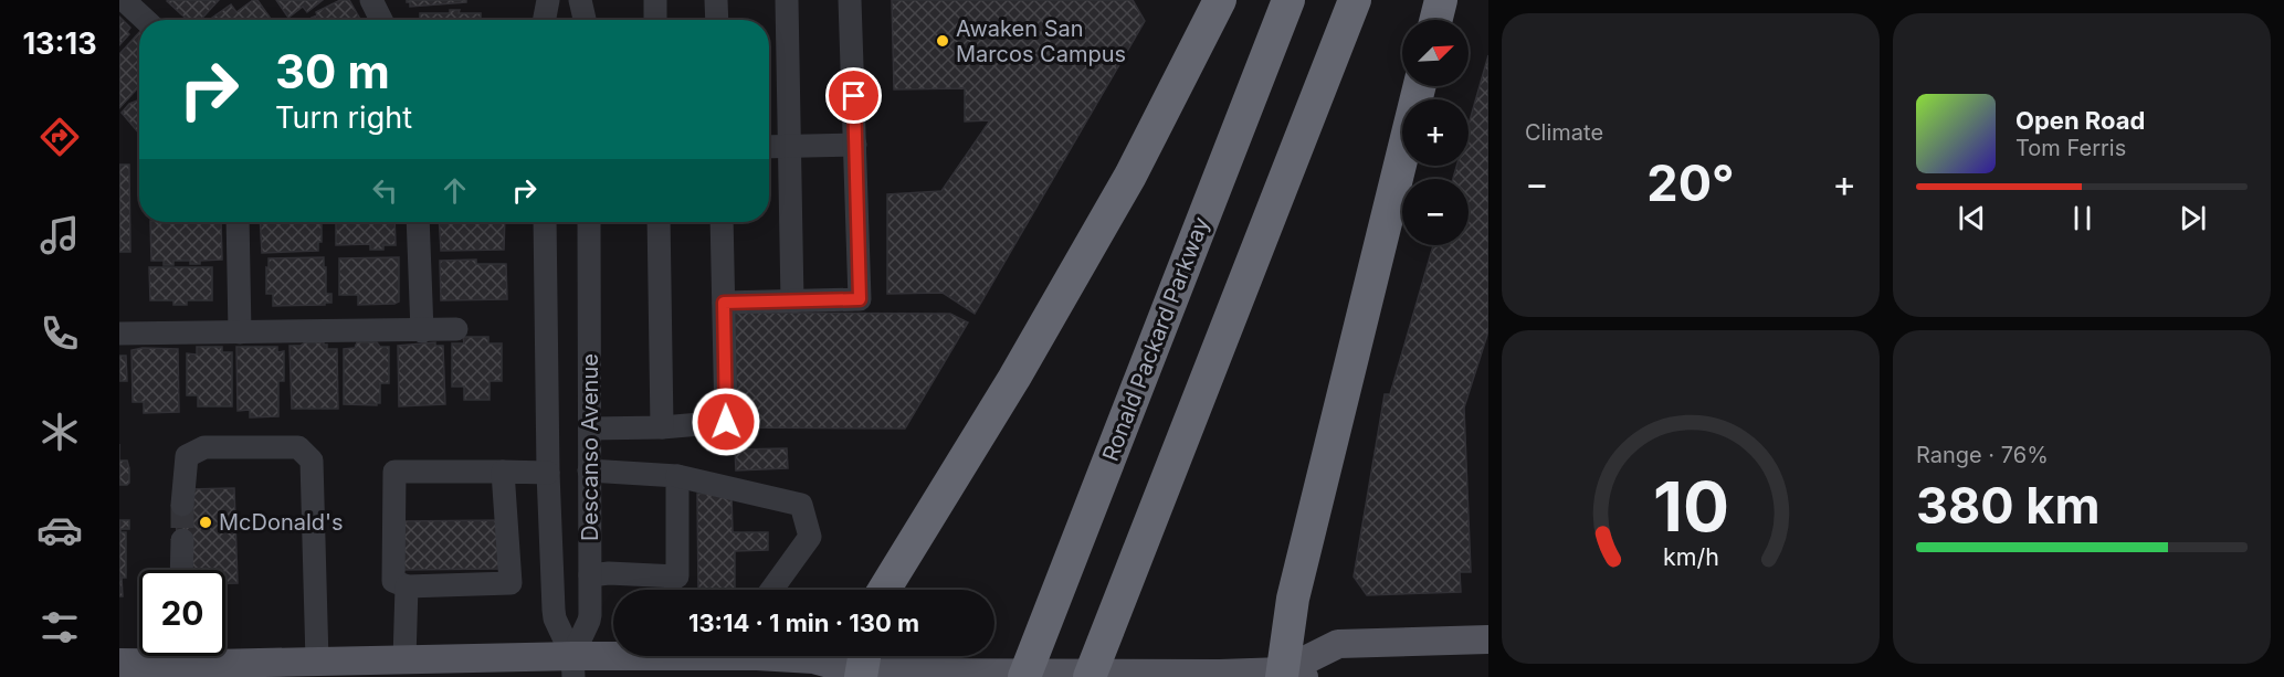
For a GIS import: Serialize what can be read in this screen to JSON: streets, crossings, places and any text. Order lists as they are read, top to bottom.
{
  "streets": {
    "highway": ["Ronald Packard Parkway"],
    "street": ["Descanso Avenue"]
  },
  "places": ["Awaken San Marcos Campus", "McDonald's"],
  "north": "top right",
  "page": {
    "tabs": "13:13",
    "tile": [
      "Climate",
      ["Range · 76%", "380 km"]
    ],
    "map_buttons": ["+", "−"],
    "turn": ["30 m", "Turn right"],
    "song": ["Open Road", "Tom Ferris"],
    "heat": ["−", "20°", "+"],
    "limit": "20",
    "trip": "13:14 · 1 min · 130 m",
    "gauge": ["10", "km/h"]
  }
}
